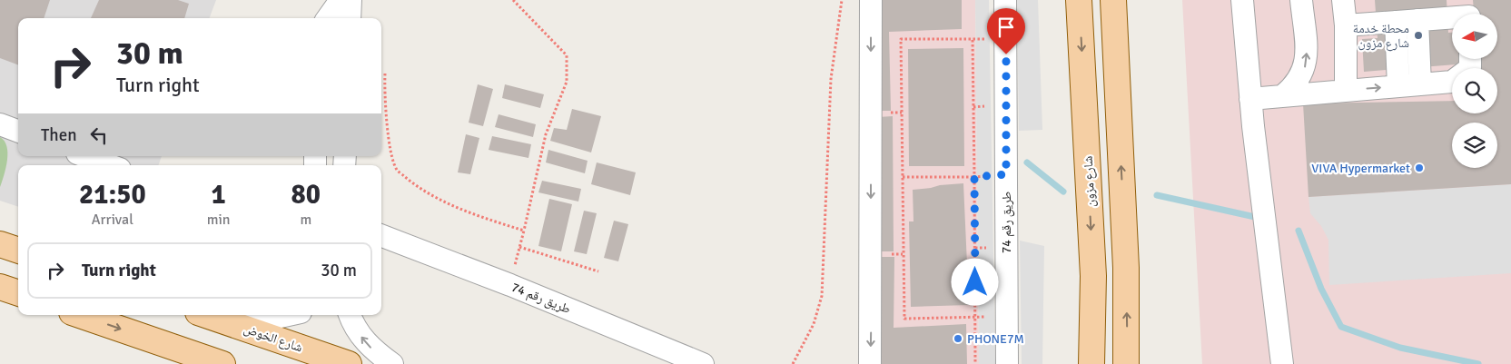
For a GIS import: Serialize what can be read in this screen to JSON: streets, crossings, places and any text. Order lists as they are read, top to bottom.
{
  "streets": {
    "main road": ["شارع مزون", "شارع الخوض"],
    "street": ["طريق رقم 74"]
  },
  "places": ["محطة خدمة شارع مزون", "VIVA Hypermarket", "PHONE7M"],
  "north": "left",
  "page": {
    "turn": ["30 m", "Turn right"],
    "then": "Then",
    "eta": [
      "21:50",
      "Arrival",
      "1",
      "min",
      "80",
      "m"
    ],
    "list": [
      {
        "name": "Turn right",
        "value": "30 m"
      }
    ]
  }
}
